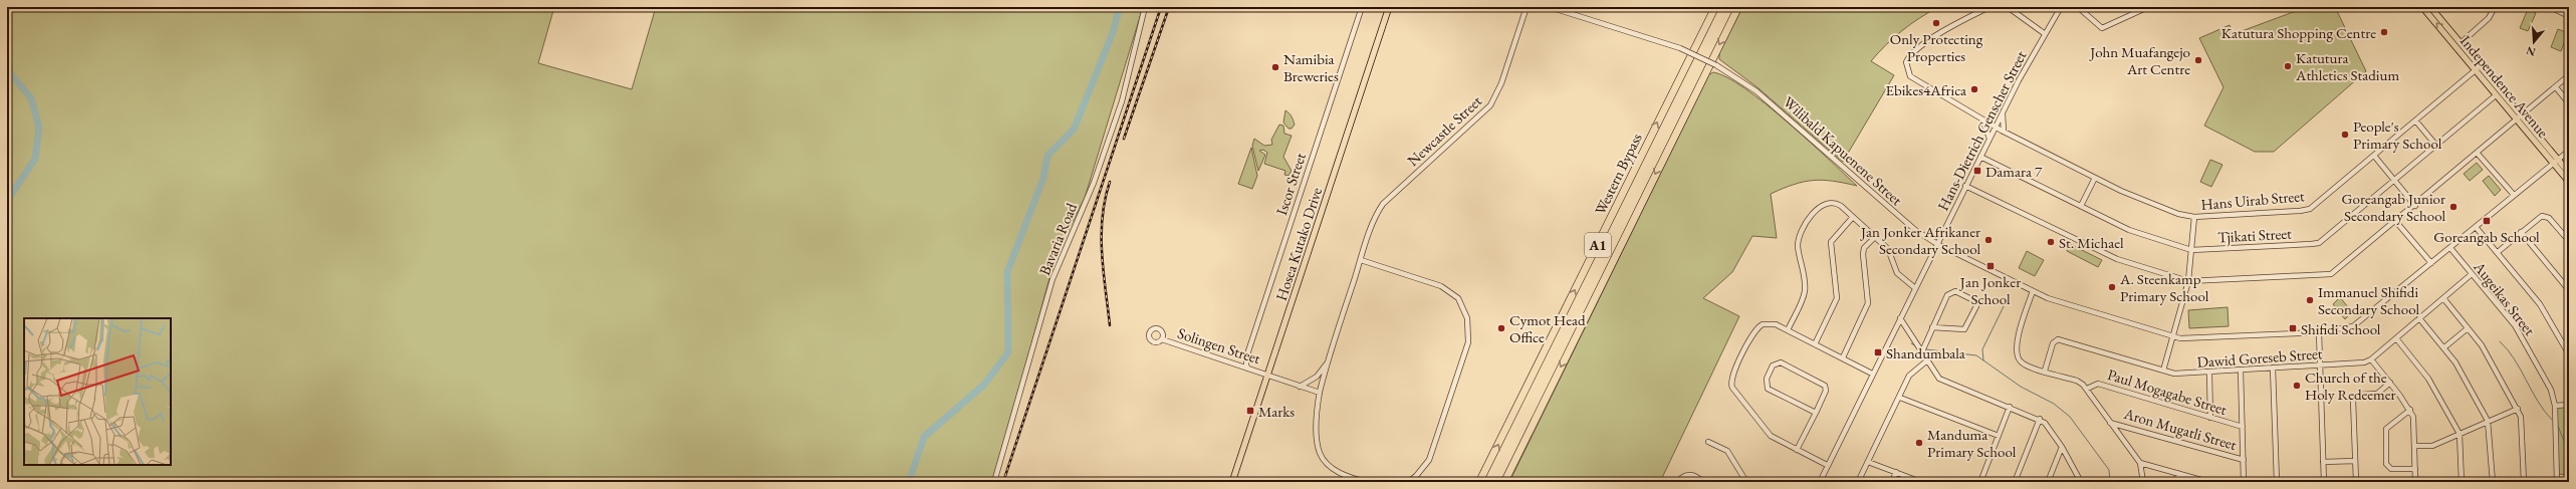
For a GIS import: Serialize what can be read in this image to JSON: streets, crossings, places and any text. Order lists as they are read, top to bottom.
{
  "streets": {
    "highway": ["Western Bypass", "A1"],
    "main road": ["Independence Avenue", "Hosea Kutako Drive"],
    "street": [
      "Newcastle Street",
      "Hans-Dietrich Genscher Street",
      "Wilibald Kapuenene Street",
      "Iscor Street",
      "Hans Uirab Street",
      "Tjikati Street",
      "Bavaria Road",
      "Augeikas Street",
      "Solingen Street",
      "Dawid Goreseb Street",
      "Paul Mogagabe Street",
      "Aron Mugatli Street"
    ]
  },
  "crossings": [
    ["Independence Avenue", "Wilibald Kapuenene Street"],
    ["Independence Avenue", "Hans Uirab Street"],
    ["Independence Avenue", "Tjikati Street"],
    ["Newcastle Street", "Solingen Street"],
    ["Hans-Dietrich Genscher Street", "Wilibald Kapuenene Street"],
    ["Hans-Dietrich Genscher Street", "Hans Uirab Street"],
    ["Hans-Dietrich Genscher Street", "Tjikati Street"],
    ["Wilibald Kapuenene Street", "Augeikas Street"],
    ["Iscor Street", "Solingen Street"],
    ["Hosea Kutako Drive", "Solingen Street"],
    ["Augeikas Street", "Dawid Goreseb Street"]
  ],
  "places": {
    "other": [
      "Only Protecting Properties",
      "Katutura Shopping Centre",
      "John Muafangejo Art Centre",
      "Katutura Athletics Stadium",
      "Namibia Breweries",
      "Ebikes4Africa",
      "People's Primary School",
      "Goreangab Junior Secondary School",
      "Jan Jonker Afrikaner Secondary School",
      "St. Michael",
      "A. Steenkamp Primary School",
      "Immanuel Shifidi Secondary School",
      "Cymot Head Office",
      "Church of the Holy Redeemer",
      "Manduma Primary School"
    ],
    "transit": [
      "Damara 7",
      "Goreangab School",
      "Jan Jonker School",
      "Shifidi School",
      "Shandumbala",
      "Marks"
    ]
  },
  "north": "bottom"
}
